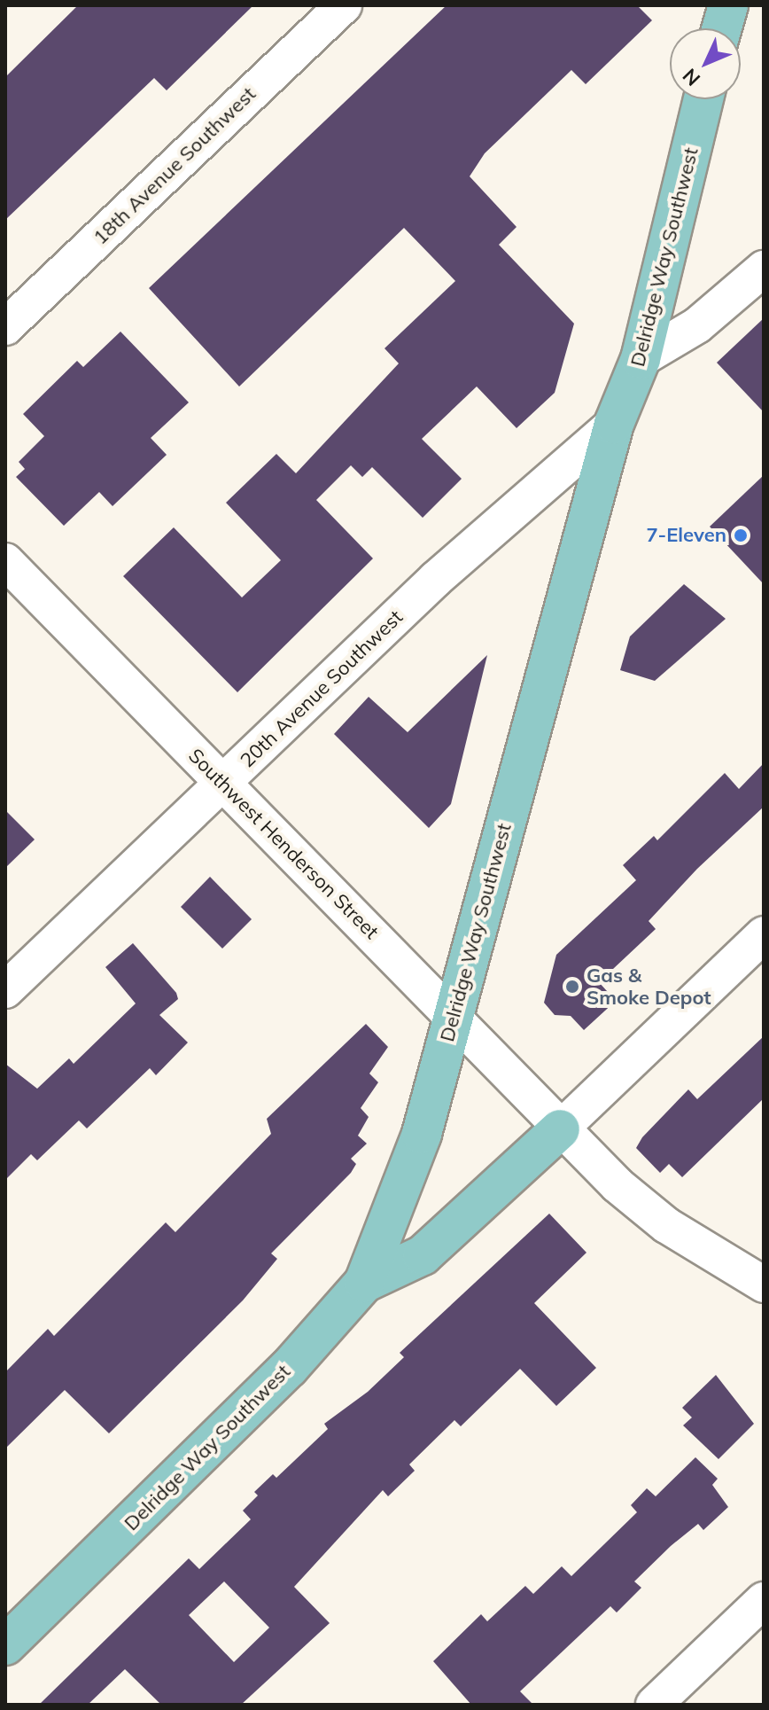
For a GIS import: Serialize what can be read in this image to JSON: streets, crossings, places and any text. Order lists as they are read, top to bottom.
{
  "streets": {
    "main road": ["Delridge Way Southwest"],
    "street": ["18th Avenue Southwest", "20th Avenue Southwest", "Southwest Henderson Street"]
  },
  "crossings": [
    ["Delridge Way Southwest", "20th Avenue Southwest"],
    ["Delridge Way Southwest", "Southwest Henderson Street"],
    ["20th Avenue Southwest", "Southwest Henderson Street"]
  ],
  "places": ["7-Eleven", "Gas & Smoke Depot"],
  "north": "bottom left"
}
